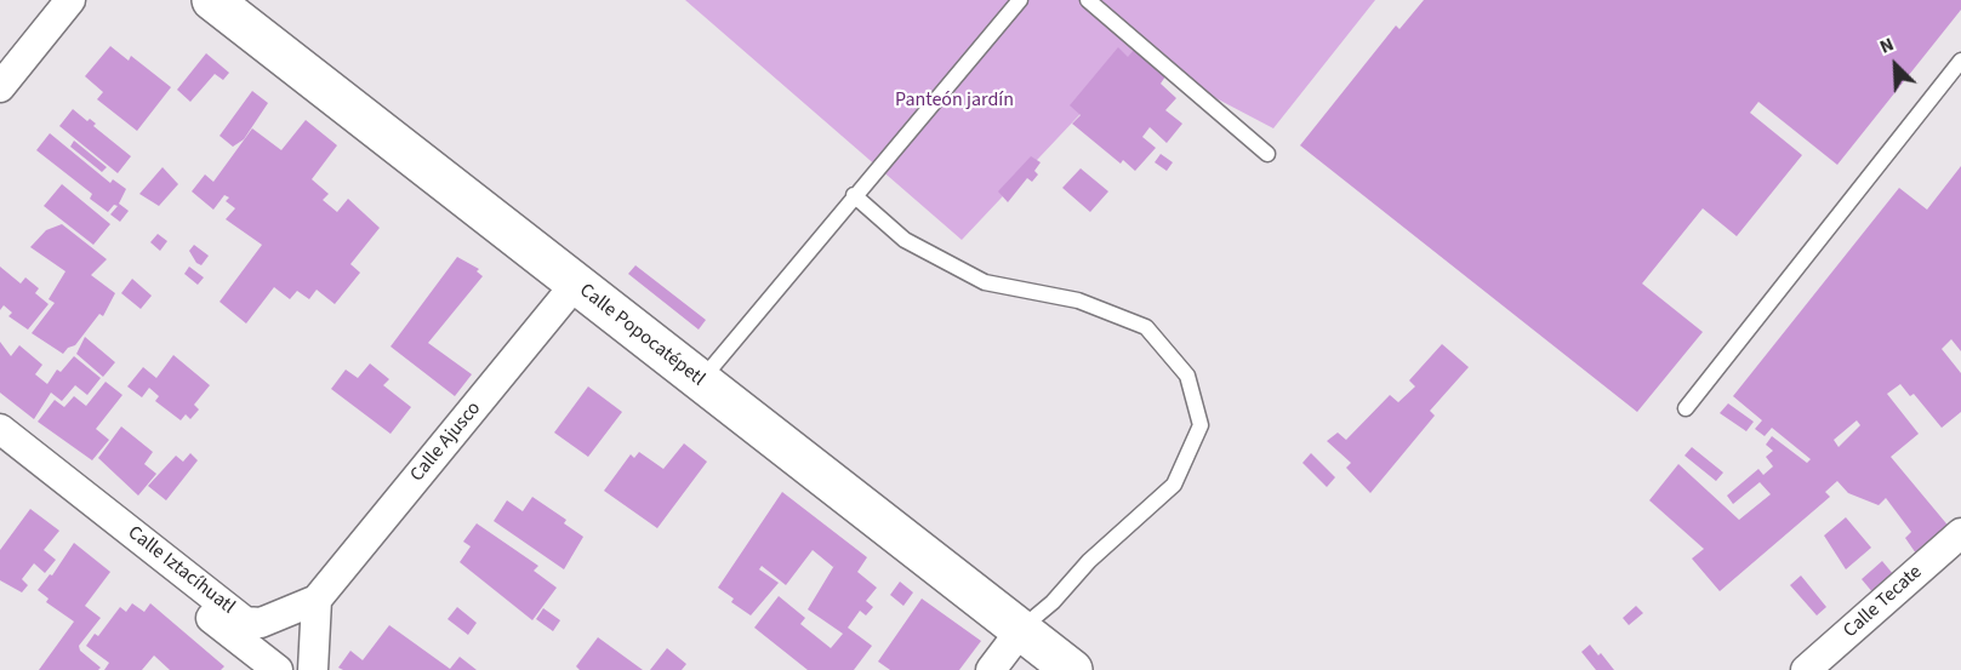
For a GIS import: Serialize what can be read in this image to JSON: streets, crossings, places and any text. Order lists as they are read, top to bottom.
{
  "streets": {
    "main road": ["Calle Popocatépetl"],
    "street": ["Calle Ajusco", "Calle Iztacíhuatl", "Calle Tecate"]
  },
  "crossings": [
    ["Calle Popocatépetl", "Calle Ajusco"],
    ["Calle Ajusco", "Calle Iztacíhuatl"]
  ],
  "parks": ["Panteón jardín"],
  "north": "top left"
}
